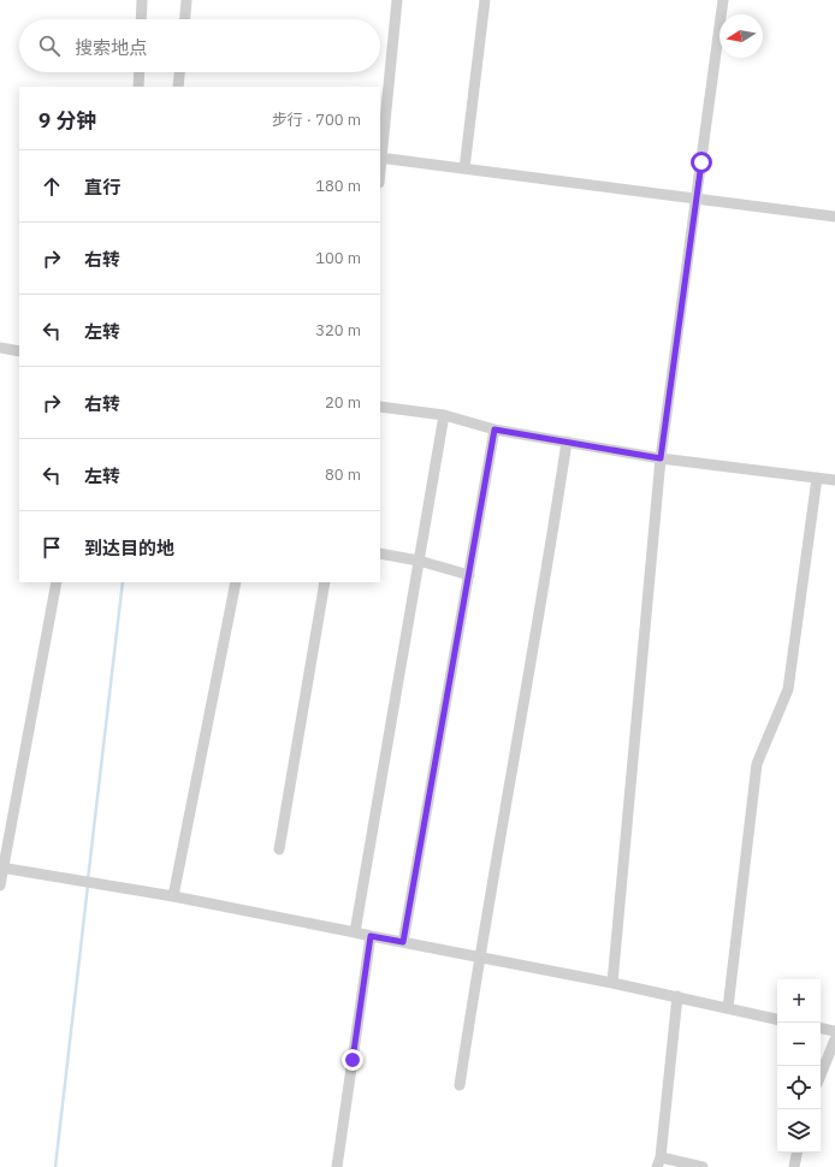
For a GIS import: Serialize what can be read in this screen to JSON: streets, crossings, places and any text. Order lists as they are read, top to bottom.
{
  "north": "left",
  "page": {
    "search": "搜索地点",
    "heading": ["9 分钟", "步行 · 700 m"],
    "list": [
      ["直行", "180 m"],
      ["右转", "100 m"],
      ["左转", "320 m"],
      ["右转", "20 m"],
      ["左转", "80 m"],
      "到达目的地"
    ],
    "map_buttons": ["+", "−"]
  }
}
